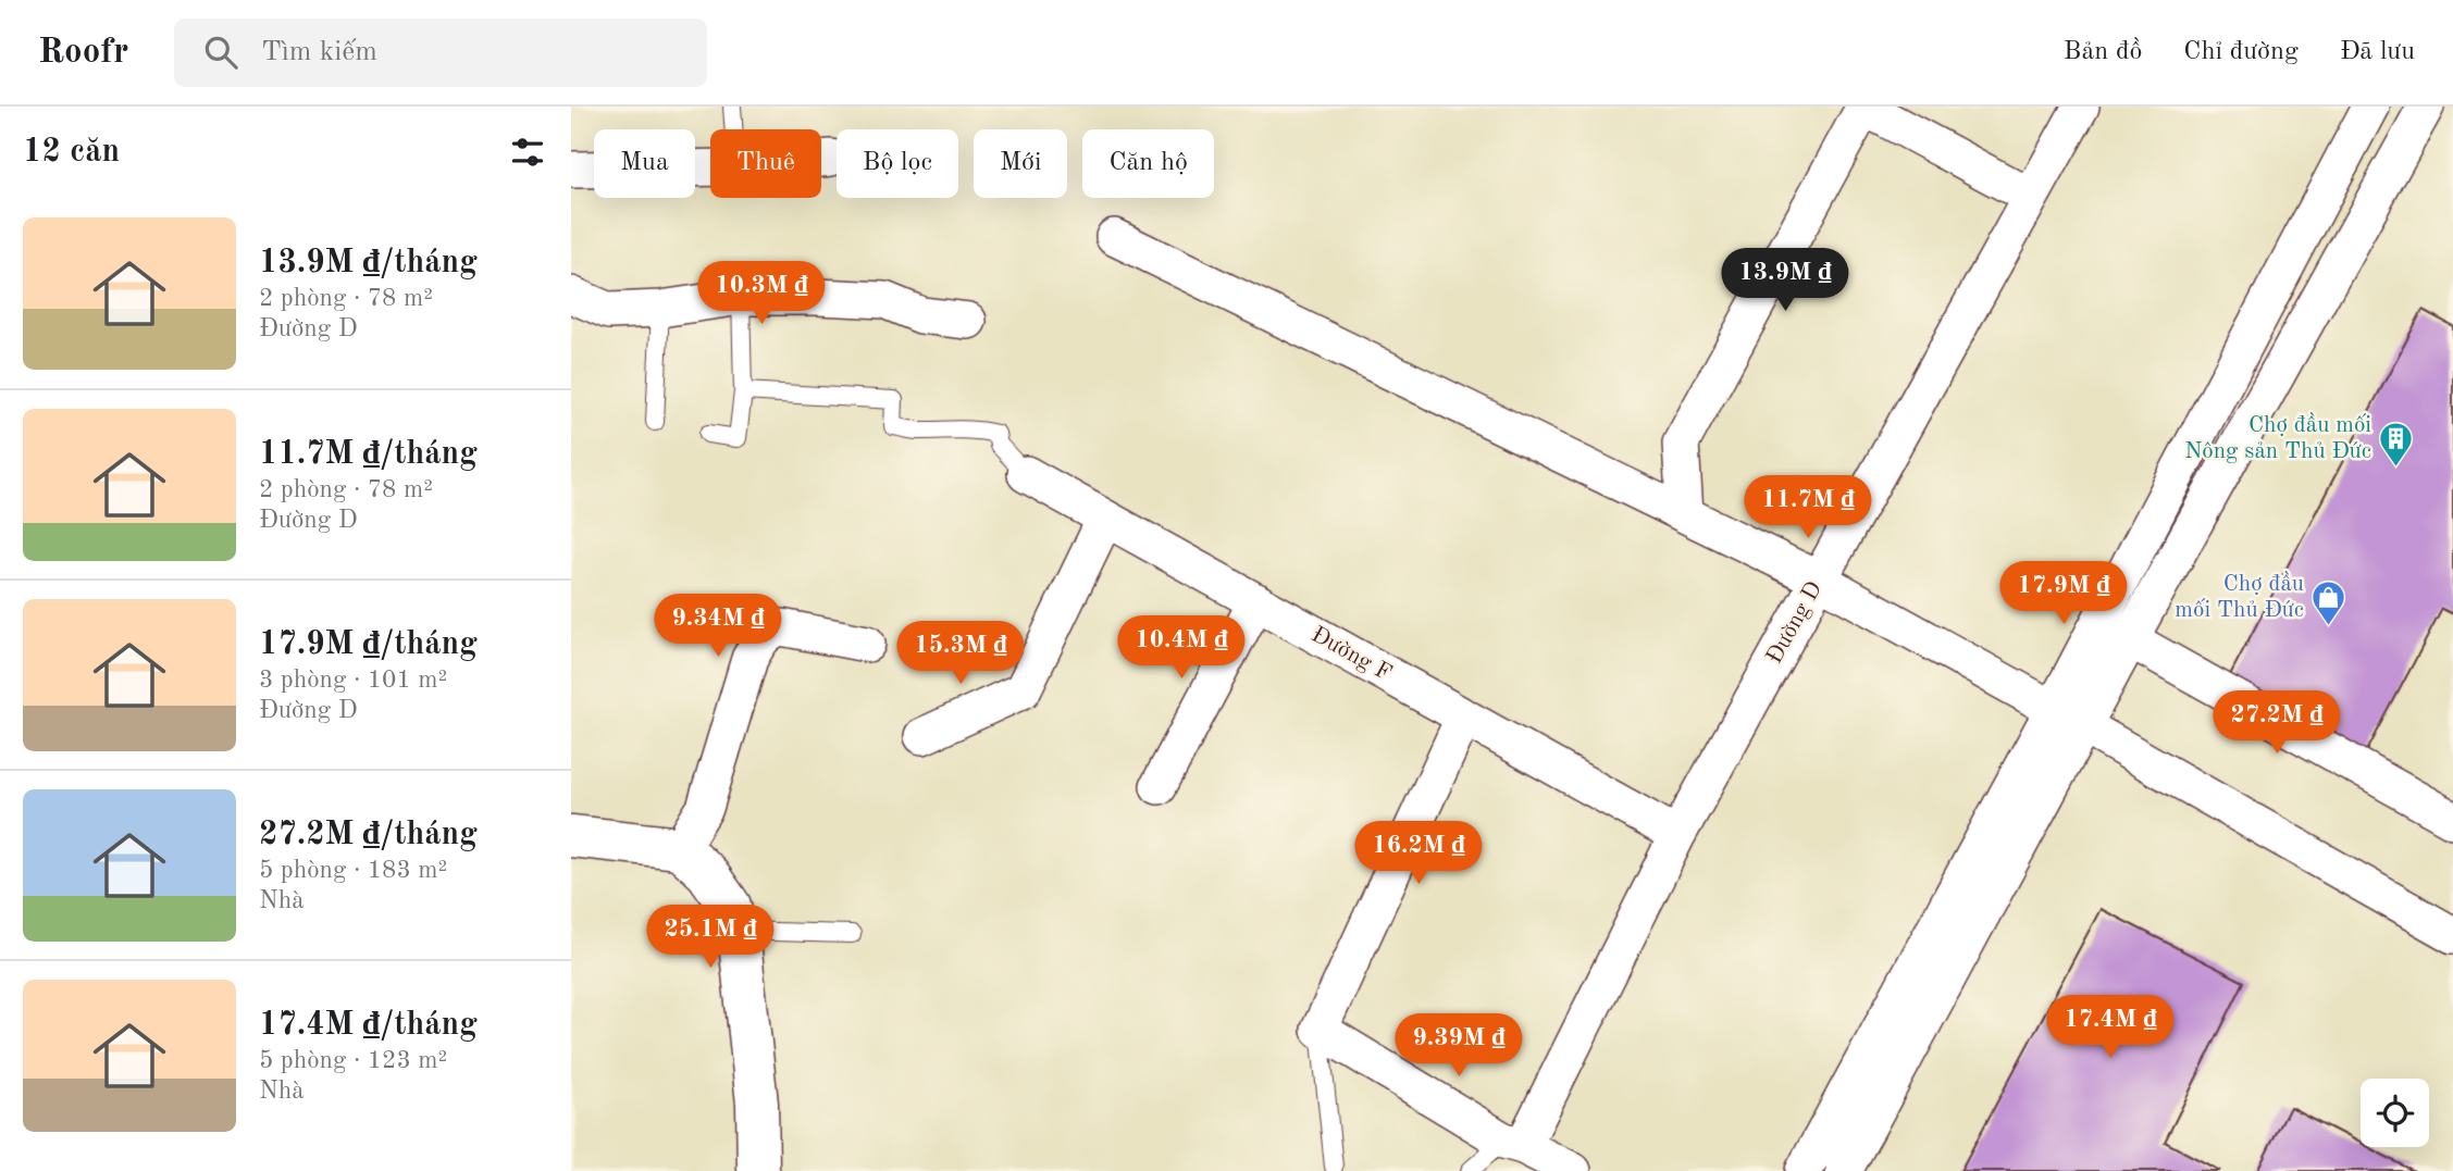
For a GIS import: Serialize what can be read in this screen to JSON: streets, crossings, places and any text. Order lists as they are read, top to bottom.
{
  "streets": {
    "street": ["Đường D", "Đường F"]
  },
  "crossings": [
    ["Đường D", "Đường F"]
  ],
  "places": {
    "building": ["Chợ đầu mối Nông sản Thủ Đức"],
    "shop": ["Chợ đầu mối Thủ Đức"]
  },
  "page": {
    "header": "Roofr",
    "search": "Tìm kiếm",
    "nav": ["Bản đồ", "Chỉ đường", "Đã lưu"],
    "heading": "12 căn",
    "chip": [
      "Mua",
      "Thuê",
      "Bộ lọc",
      "Mới",
      "Căn hộ"
    ],
    "list": [
      {
        "name": "13.9M ₫/tháng",
        "note": "2 phòng · 78 m² · Đường D"
      },
      {
        "name": "11.7M ₫/tháng",
        "note": "2 phòng · 78 m² · Đường D"
      },
      {
        "name": "17.9M ₫/tháng",
        "note": "3 phòng · 101 m² · Đường D"
      },
      {
        "name": "27.2M ₫/tháng",
        "note": "5 phòng · 183 m² · Nhà"
      },
      {
        "name": "17.4M ₫/tháng",
        "note": "5 phòng · 123 m² · Nhà"
      }
    ],
    "price": [
      "13.9M ₫",
      "10.3M ₫",
      "11.7M ₫",
      "17.9M ₫",
      "9.34M ₫",
      "10.4M ₫",
      "15.3M ₫",
      "27.2M ₫",
      "16.2M ₫",
      "25.1M ₫",
      "17.4M ₫",
      "9.39M ₫"
    ]
  }
}
